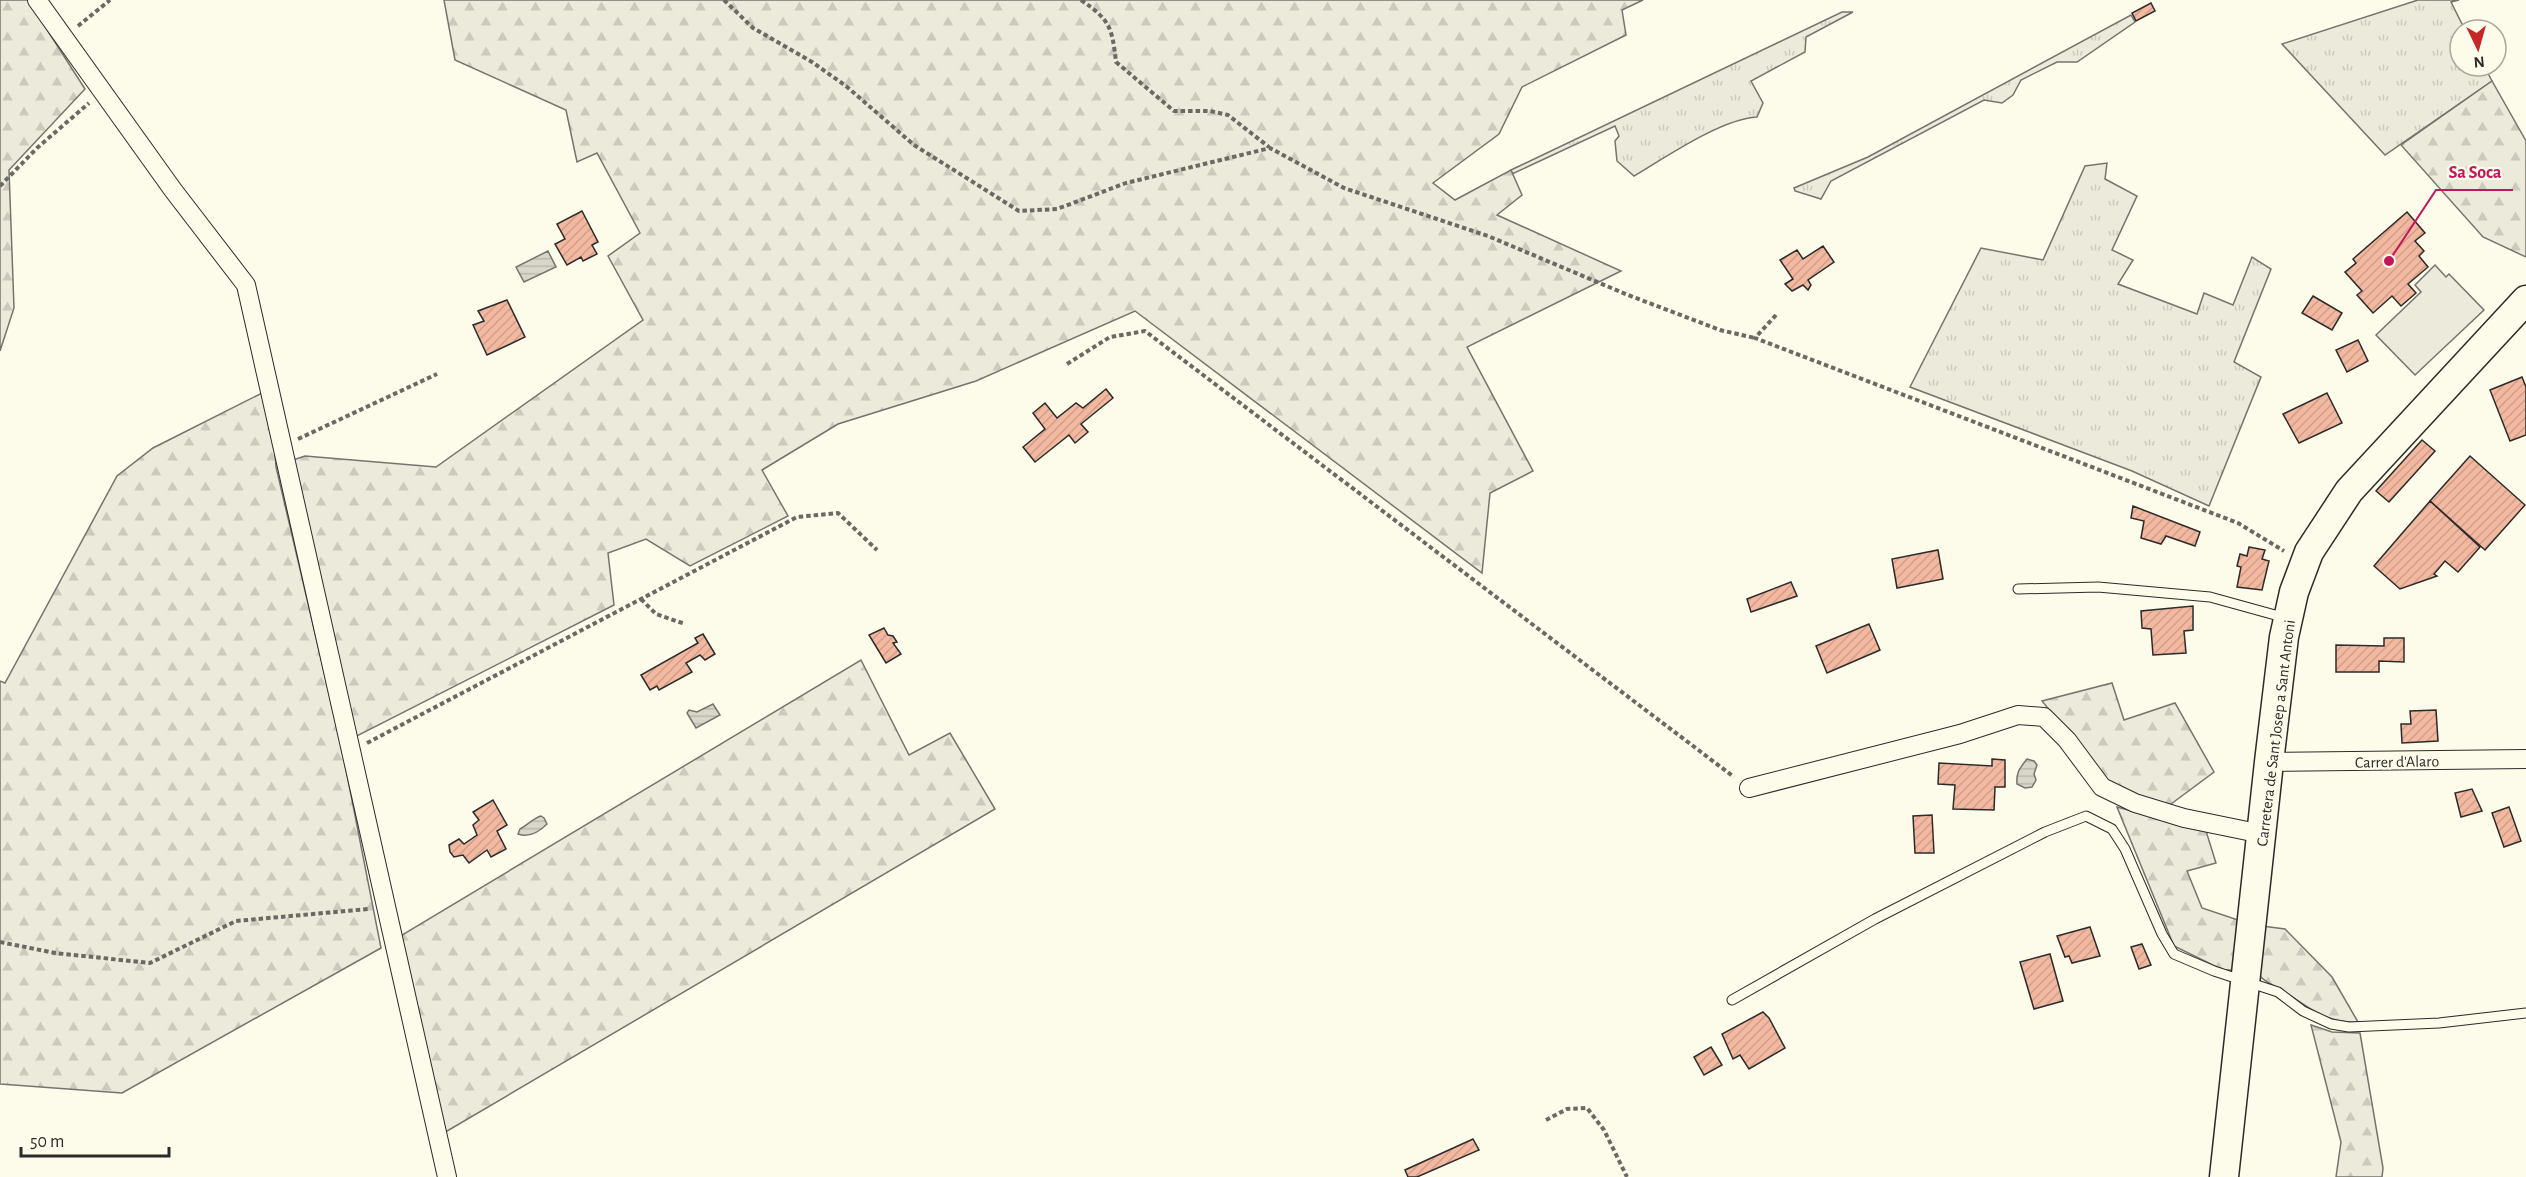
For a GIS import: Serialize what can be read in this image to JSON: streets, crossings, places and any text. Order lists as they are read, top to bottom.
{
  "streets": {
    "main road": ["Carretera de Sant Josep a Sant Antoni"],
    "street": ["Carrer d'Alaro"]
  },
  "crossings": [
    ["Carretera de Sant Josep a Sant Antoni", "Carrer d'Alaro"]
  ],
  "places": ["Sa Soca"],
  "scale_bar": "50 m",
  "north": "bottom"
}
